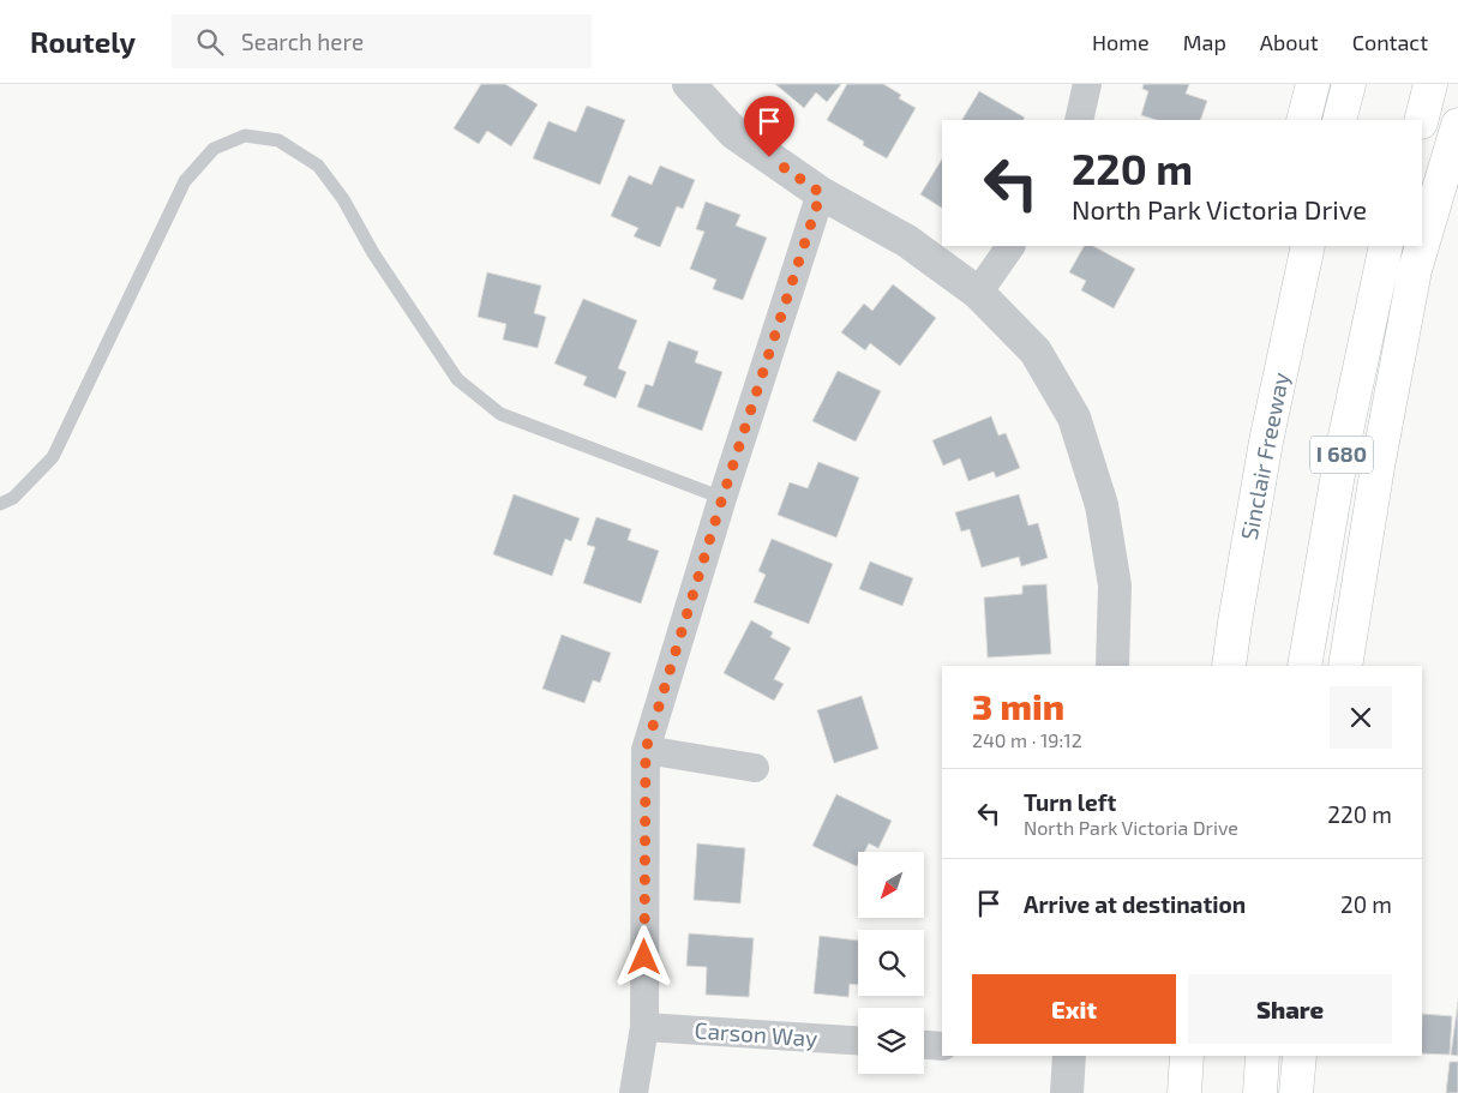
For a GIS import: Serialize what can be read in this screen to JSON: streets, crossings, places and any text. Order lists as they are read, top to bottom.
{
  "streets": {
    "highway": ["I 680", "Sinclair Freeway"],
    "street": ["Carson Way"]
  },
  "north": "bottom left",
  "page": {
    "header": "Routely",
    "search": "Search here",
    "nav": [
      "Home",
      "Map",
      "About",
      "Contact"
    ],
    "turn": ["220 m", "North Park Victoria Drive"],
    "heading": ["3 min", "240 m · 19:12"],
    "list": [
      {
        "name": "Turn left",
        "note": "North Park Victoria Drive",
        "value": "220 m"
      },
      {
        "name": "Arrive at destination",
        "value": "20 m"
      }
    ],
    "buttons": ["Exit", "Share"]
  }
}
